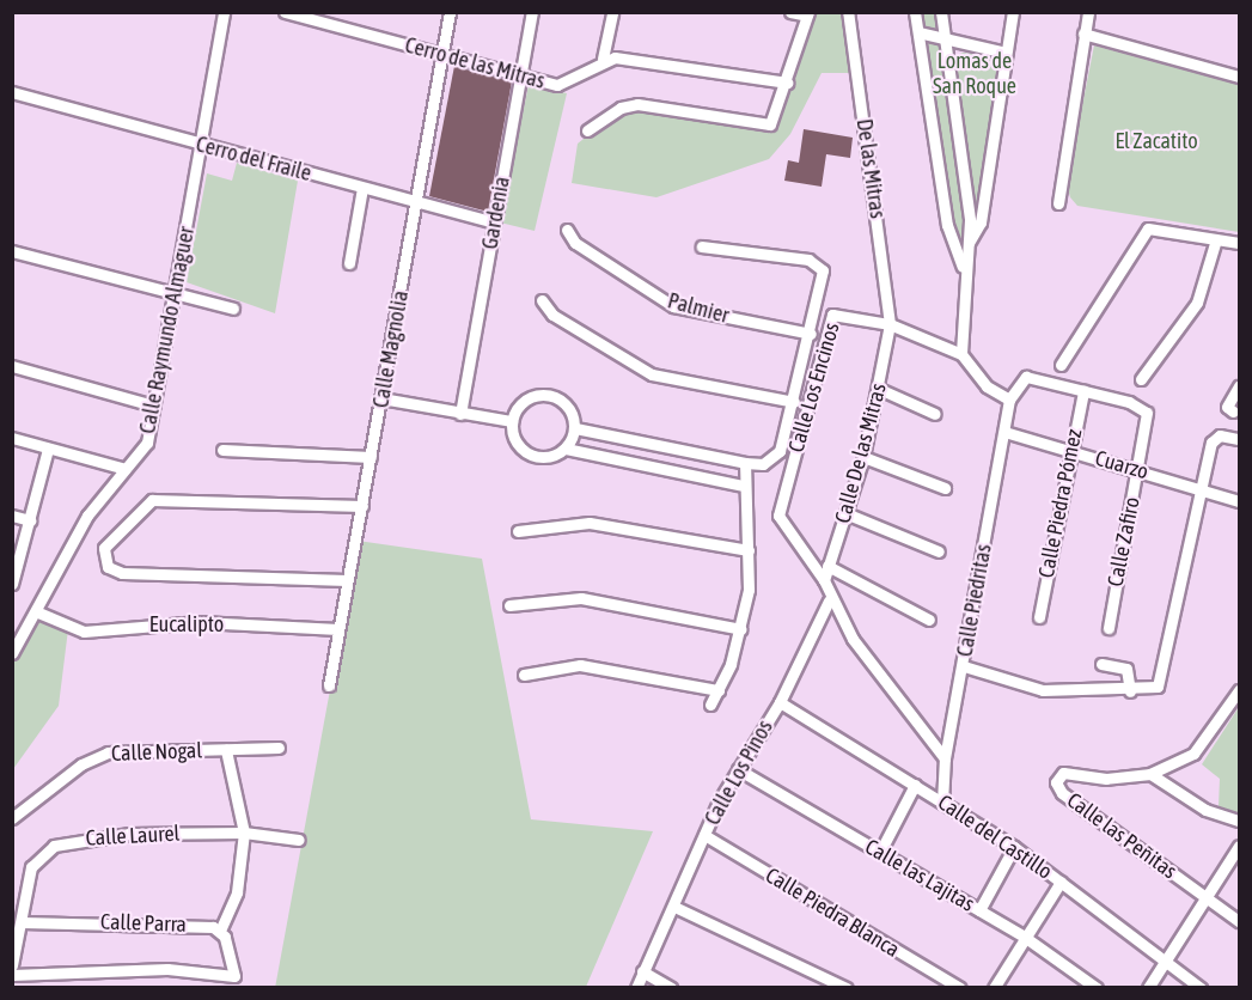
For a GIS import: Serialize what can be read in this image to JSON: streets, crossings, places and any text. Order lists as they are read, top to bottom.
{
  "streets": {
    "street": [
      "Cerro de las Mitras",
      "Cerro del Fraile",
      "De las Mitras",
      "Gardenia",
      "Palmier",
      "Calle Raymundo Almaguer",
      "Calle Magnolia",
      "Calle Los Encinos",
      "Calle De las Mitras",
      "Cuarzo",
      "Calle Piedra Pómez",
      "Calle Zafiro",
      "Calle Piedritas",
      "Eucalipto",
      "Calle Nogal",
      "Calle Los Pinos",
      "Calle Laurel",
      "Calle las Peñitas",
      "Calle del Castillo",
      "Calle las Lajitas",
      "Calle Piedra Blanca",
      "Calle Parra"
    ]
  },
  "crossings": [
    ["Cerro de las Mitras", "Gardenia"],
    ["Cerro de las Mitras", "Calle Magnolia"],
    ["Cerro del Fraile", "Gardenia"],
    ["Cerro del Fraile", "Calle Raymundo Almaguer"],
    ["Cerro del Fraile", "Calle Magnolia"],
    ["De las Mitras", "Calle Los Encinos"],
    ["De las Mitras", "Calle De las Mitras"],
    ["Calle Raymundo Almaguer", "Eucalipto"],
    ["Calle Magnolia", "Eucalipto"],
    ["Calle Los Encinos", "Calle De las Mitras"],
    ["Cuarzo", "Calle Piedra Pómez"],
    ["Cuarzo", "Calle Zafiro"],
    ["Cuarzo", "Calle Piedritas"],
    ["Calle Piedra Pómez", "Calle Zafiro"],
    ["Calle Piedra Pómez", "Calle Piedritas"],
    ["Calle Zafiro", "Calle Piedritas"],
    ["Calle Piedritas", "Calle del Castillo"],
    ["Calle Los Pinos", "Calle del Castillo"],
    ["Calle Los Pinos", "Calle las Lajitas"],
    ["Calle Los Pinos", "Calle Piedra Blanca"],
    ["Calle Laurel", "Calle Parra"]
  ],
  "parks": ["Lomas de San Roque", "El Zacatito"]
}
